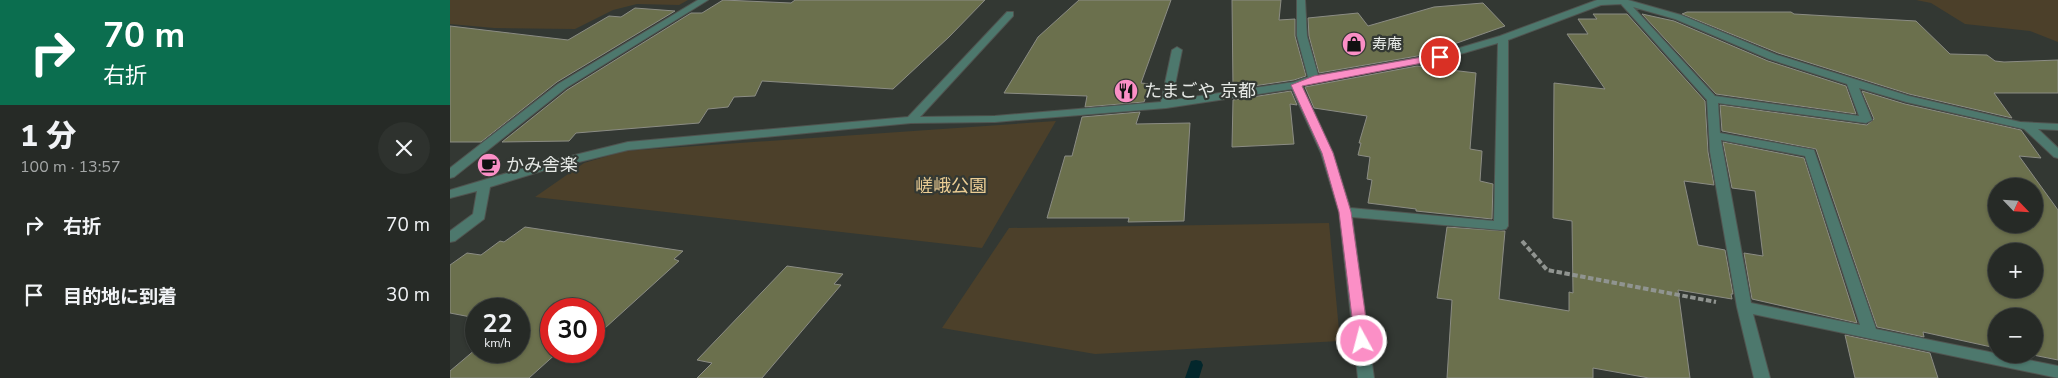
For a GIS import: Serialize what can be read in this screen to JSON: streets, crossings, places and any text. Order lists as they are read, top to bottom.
{
  "parks": ["嵯峨公園"],
  "places": {
    "shop": ["寿庵"],
    "restaurant": ["たまごや 京都"],
    "cafe": ["かみ舎楽"]
  },
  "north": "bottom right",
  "page": {
    "turn": ["70 m", "右折"],
    "heading": ["1 分", "100 m · 13:57"],
    "map_buttons": ["+", "−"],
    "list": [
      {
        "name": "右折",
        "value": "70 m"
      },
      {
        "name": "目的地に到着",
        "value": "30 m"
      }
    ],
    "speed": "22 km/h",
    "limit": "30"
  }
}
